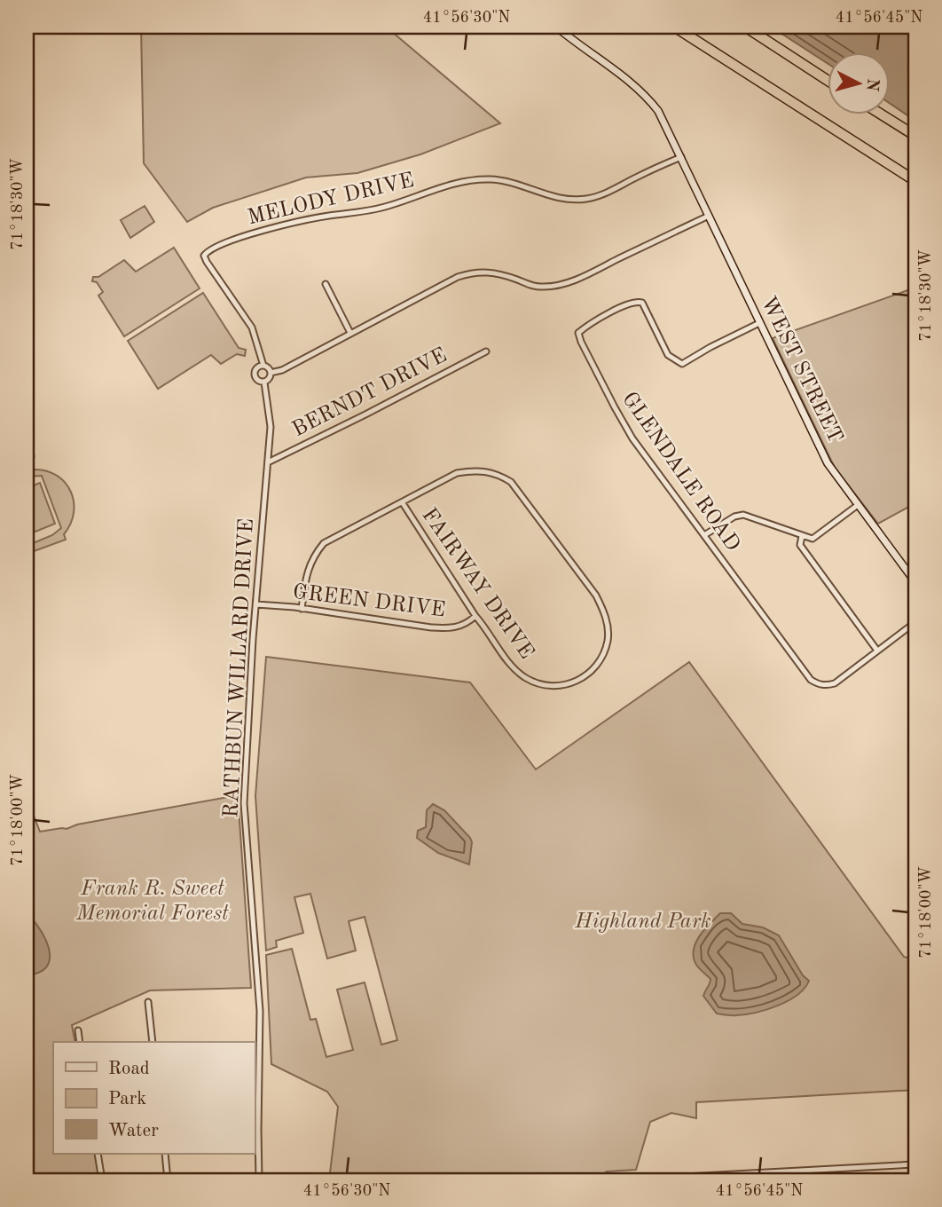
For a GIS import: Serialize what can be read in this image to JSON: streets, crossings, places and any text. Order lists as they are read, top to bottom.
{
  "streets": {
    "main road": ["WEST STREET"],
    "street": [
      "MELODY DRIVE",
      "BERNDT DRIVE",
      "GLENDALE ROAD",
      "FAIRWAY DRIVE",
      "GREEN DRIVE",
      "RATHBUN WILLARD DRIVE"
    ]
  },
  "crossings": [
    ["MELODY DRIVE", "WEST STREET"],
    ["MELODY DRIVE", "RATHBUN WILLARD DRIVE"],
    ["WEST STREET", "GLENDALE ROAD"],
    ["BERNDT DRIVE", "RATHBUN WILLARD DRIVE"],
    ["FAIRWAY DRIVE", "GREEN DRIVE"],
    ["GREEN DRIVE", "RATHBUN WILLARD DRIVE"]
  ],
  "parks": ["Frank R. Sweet Memorial Forest", "Highland Park"],
  "legend": ["Road", "Park", "Water"],
  "north": "right",
  "coordinates": [
    "41°56'30\"N",
    "41°56'45\"N",
    "71°18'30\"W",
    "71°18'00\"W"
  ]
}
